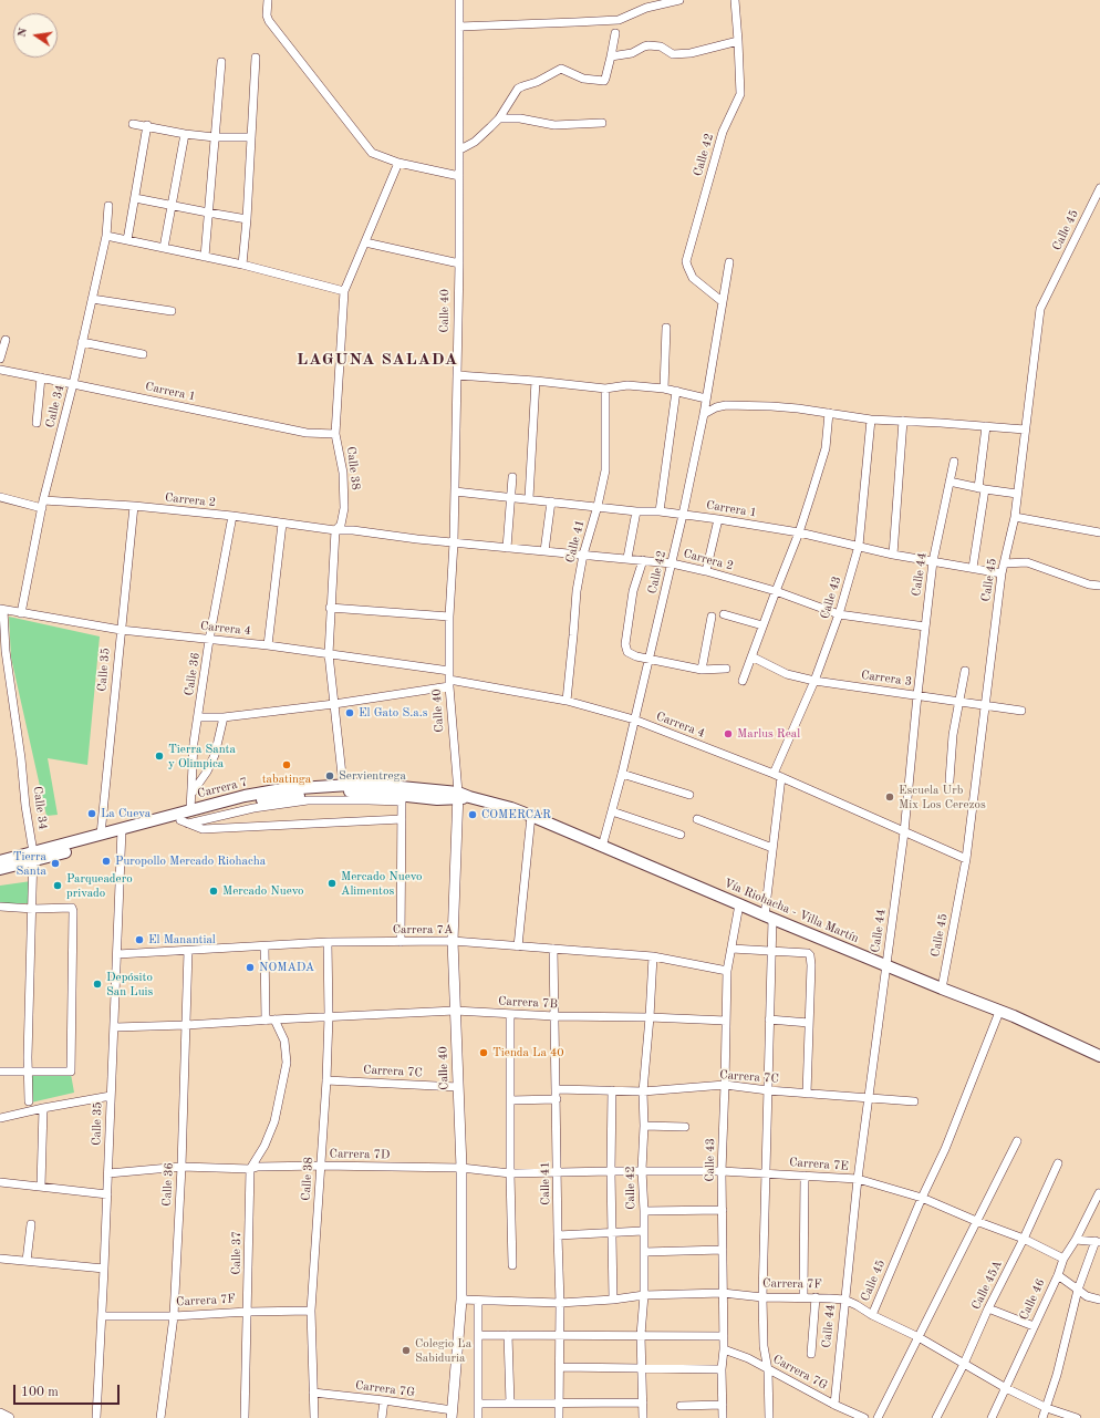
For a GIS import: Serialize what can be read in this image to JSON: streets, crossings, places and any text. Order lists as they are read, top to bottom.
{
  "streets": {
    "main road": ["Carrera 7", "Vía Riohacha - Villa Martín"],
    "street": [
      "Calle 42",
      "Calle 45",
      "Calle 40",
      "Carrera 1",
      "Calle 34",
      "Calle 38",
      "Carrera 2",
      "Calle 41",
      "Calle 44",
      "Calle 43",
      "Carrera 4",
      "Calle 35",
      "Calle 36",
      "Carrera 3",
      "Carrera 7A",
      "Carrera 7B",
      "Carrera 7C",
      "Carrera 7D",
      "Carrera 7E",
      "Calle 37",
      "Carrera 7F",
      "Calle 45A",
      "Calle 46",
      "Carrera 7G"
    ]
  },
  "crossings": [
    ["Calle 42", "Carrera 1"],
    ["Calle 42", "Carrera 2"],
    ["Calle 42", "Carrera 4"],
    ["Calle 42", "Vía Riohacha - Villa Martín"],
    ["Calle 42", "Carrera 7A"],
    ["Calle 42", "Carrera 7B"],
    ["Calle 42", "Carrera 7C"],
    ["Calle 42", "Carrera 7E"],
    ["Calle 42", "Carrera 7F"],
    ["Calle 45", "Carrera 1"],
    ["Calle 45", "Carrera 4"],
    ["Calle 45", "Carrera 3"],
    ["Calle 45", "Vía Riohacha - Villa Martín"],
    ["Calle 45", "Carrera 7E"],
    ["Calle 45", "Carrera 7F"],
    ["Calle 40", "Carrera 1"],
    ["Calle 40", "Carrera 2"],
    ["Calle 40", "Carrera 4"],
    ["Calle 40", "Carrera 7"],
    ["Calle 40", "Vía Riohacha - Villa Martín"],
    ["Calle 40", "Carrera 7A"],
    ["Calle 40", "Carrera 7B"],
    ["Calle 40", "Carrera 7C"],
    ["Calle 40", "Carrera 7D"],
    ["Calle 40", "Carrera 7F"],
    ["Calle 40", "Carrera 7G"],
    ["Carrera 1", "Calle 34"],
    ["Carrera 1", "Calle 38"],
    ["Carrera 1", "Calle 41"],
    ["Carrera 1", "Calle 44"],
    ["Carrera 1", "Calle 43"],
    ["Calle 34", "Carrera 2"],
    ["Calle 34", "Carrera 4"],
    ["Calle 34", "Carrera 7"],
    ["Calle 38", "Carrera 2"],
    ["Calle 38", "Carrera 4"],
    ["Calle 38", "Carrera 7"],
    ["Calle 38", "Carrera 7A"],
    ["Calle 38", "Carrera 7B"],
    ["Calle 38", "Carrera 7C"],
    ["Calle 38", "Carrera 7D"],
    ["Calle 38", "Carrera 7F"],
    ["Calle 38", "Carrera 7G"],
    ["Carrera 2", "Calle 41"],
    ["Carrera 2", "Calle 44"],
    ["Carrera 2", "Calle 43"],
    ["Carrera 2", "Calle 35"],
    ["Carrera 2", "Calle 36"],
    ["Calle 41", "Carrera 4"],
    ["Calle 41", "Carrera 7A"],
    ["Calle 41", "Carrera 7B"],
    ["Calle 41", "Carrera 7C"],
    ["Calle 41", "Carrera 7D"],
    ["Calle 41", "Carrera 7E"],
    ["Calle 41", "Carrera 7F"],
    ["Calle 44", "Carrera 4"],
    ["Calle 44", "Carrera 3"],
    ["Calle 44", "Vía Riohacha - Villa Martín"],
    ["Calle 44", "Carrera 7C"],
    ["Calle 44", "Carrera 7E"],
    ["Calle 44", "Carrera 7F"],
    ["Calle 44", "Carrera 7G"],
    ["Calle 43", "Carrera 4"],
    ["Calle 43", "Carrera 3"],
    ["Calle 43", "Vía Riohacha - Villa Martín"],
    ["Calle 43", "Carrera 7A"],
    ["Calle 43", "Carrera 7B"],
    ["Calle 43", "Carrera 7C"],
    ["Calle 43", "Carrera 7E"],
    ["Calle 43", "Carrera 7F"],
    ["Calle 43", "Carrera 7G"],
    ["Carrera 4", "Calle 35"],
    ["Carrera 4", "Calle 36"],
    ["Calle 35", "Carrera 7"],
    ["Calle 35", "Carrera 7A"],
    ["Calle 35", "Carrera 7B"],
    ["Calle 35", "Carrera 7D"],
    ["Calle 35", "Carrera 7F"],
    ["Calle 36", "Carrera 7"],
    ["Calle 36", "Carrera 7A"],
    ["Calle 36", "Carrera 7B"],
    ["Calle 36", "Carrera 7D"],
    ["Calle 36", "Carrera 7F"],
    ["Carrera 7", "Vía Riohacha - Villa Martín"],
    ["Carrera 7D", "Carrera 7E"],
    ["Carrera 7D", "Calle 37"],
    ["Carrera 7E", "Calle 45A"],
    ["Carrera 7E", "Calle 46"],
    ["Calle 37", "Carrera 7F"],
    ["Carrera 7F", "Calle 45A"],
    ["Carrera 7F", "Calle 46"]
  ],
  "districts": ["LAGUNA SALADA"],
  "places": [
    "El Gato S.a.s",
    "Marlus Real",
    "Tierra Santa y Olimpica",
    "tabatinga",
    "Servientrega",
    "Escuela Urb Mix Los Cerezos",
    "La Cueva",
    "COMERCAR",
    "Puropollo Mercado Riohacha",
    "Tierra Santa",
    "Mercado Nuevo Alimentos",
    "Parqueadero privado",
    "Mercado Nuevo",
    "El Manantial",
    "NOMADA",
    "Depósito San Luis",
    "Tienda La 40",
    "Colegio La Sabiduria"
  ],
  "scale_bar": "100 m",
  "north": "left"
}
